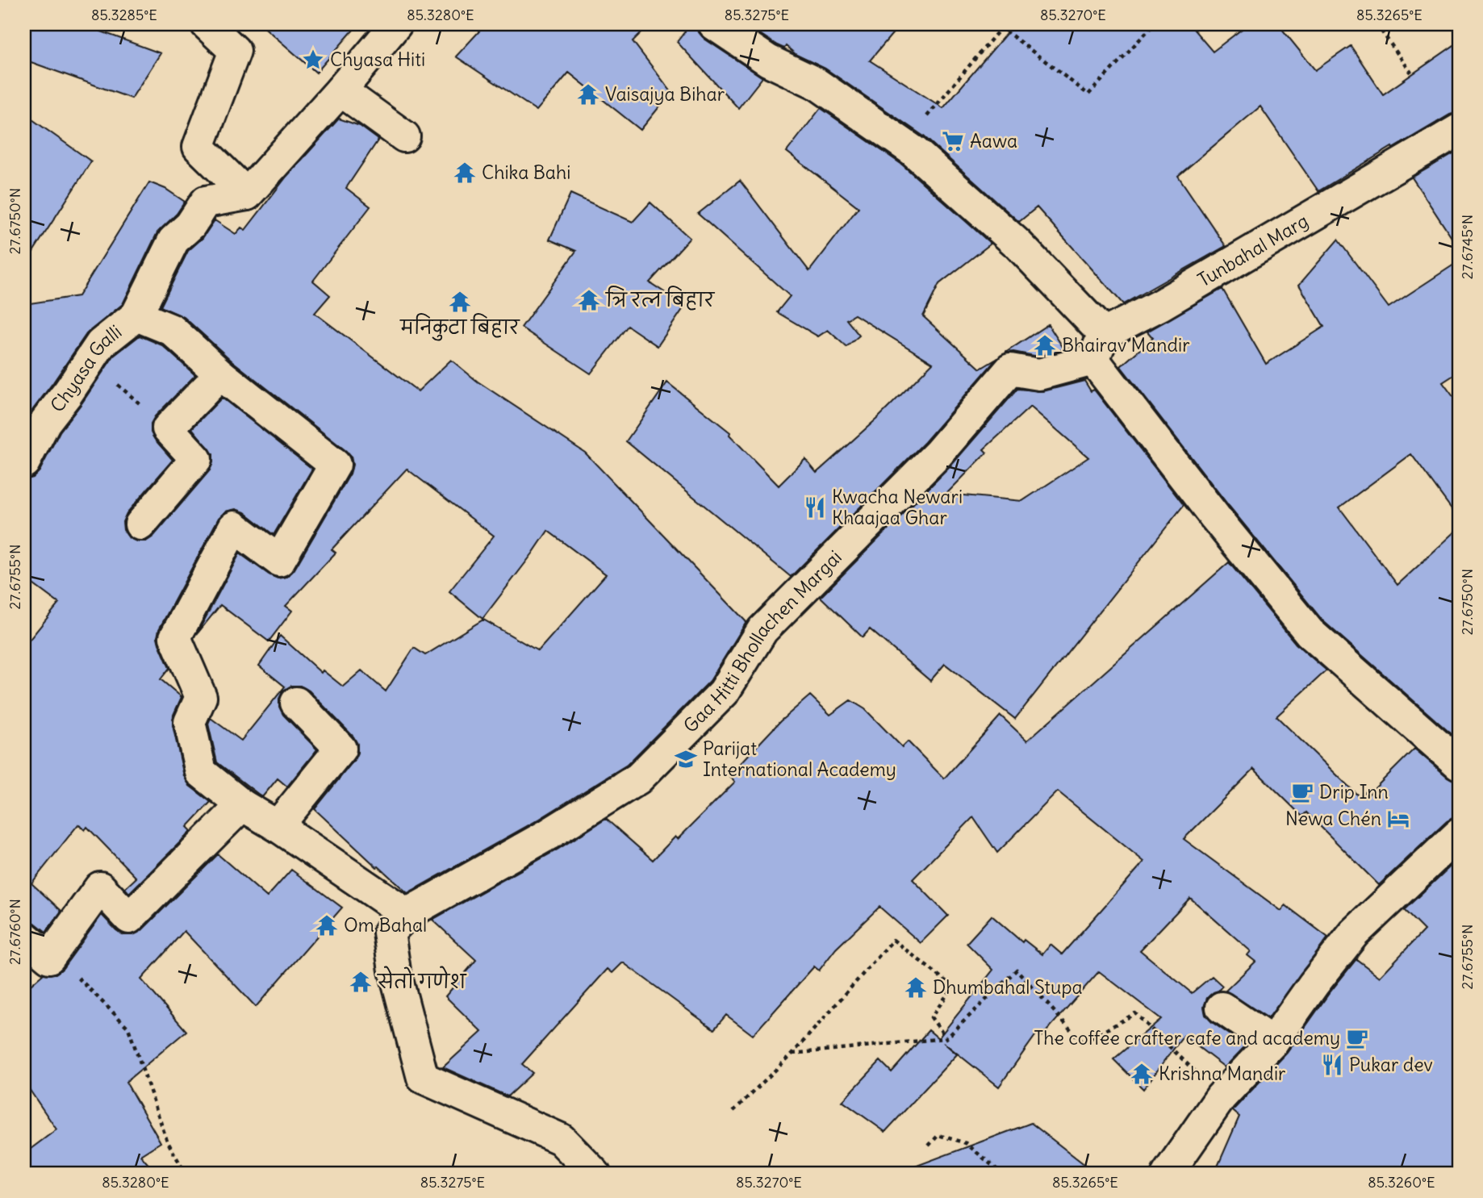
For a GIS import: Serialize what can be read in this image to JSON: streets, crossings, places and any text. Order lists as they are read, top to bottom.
{
  "streets": {
    "street": ["Tunbahal Marg", "Chyasa Galli", "Gaa Hitti Bhollachen Margai"]
  },
  "crossings": [
    ["Tunbahal Marg", "Gaa Hitti Bhollachen Margai"]
  ],
  "places": {
    "place": ["Chyasa Hiti"],
    "temple": [
      "Vaisajya Bihar",
      "Chika Bahi",
      "त्रि रत्न बिहार",
      "मनिकुटा बिहार",
      "Bhairav Mandir",
      "Om Bahal",
      "सेतो गणेश",
      "Dhumbahal Stupa",
      "Krishna Mandir"
    ],
    "supermarket": ["Aawa"],
    "restaurant": ["Kwacha Newari Khaajaa Ghar", "Pukar dev"],
    "school or university": ["Parijat International Academy"],
    "cafe": ["Drip Inn", "The coffee crafter cafe and academy"],
    "hotel": ["Newa Chén"]
  },
  "coordinates": [
    "85.3285°E",
    "85.3280°E",
    "85.3275°E",
    "85.3270°E",
    "85.3265°E",
    "27.6750°N",
    "27.6745°N",
    "27.6755°N",
    "27.6760°N",
    "85.3260°E"
  ]
}
